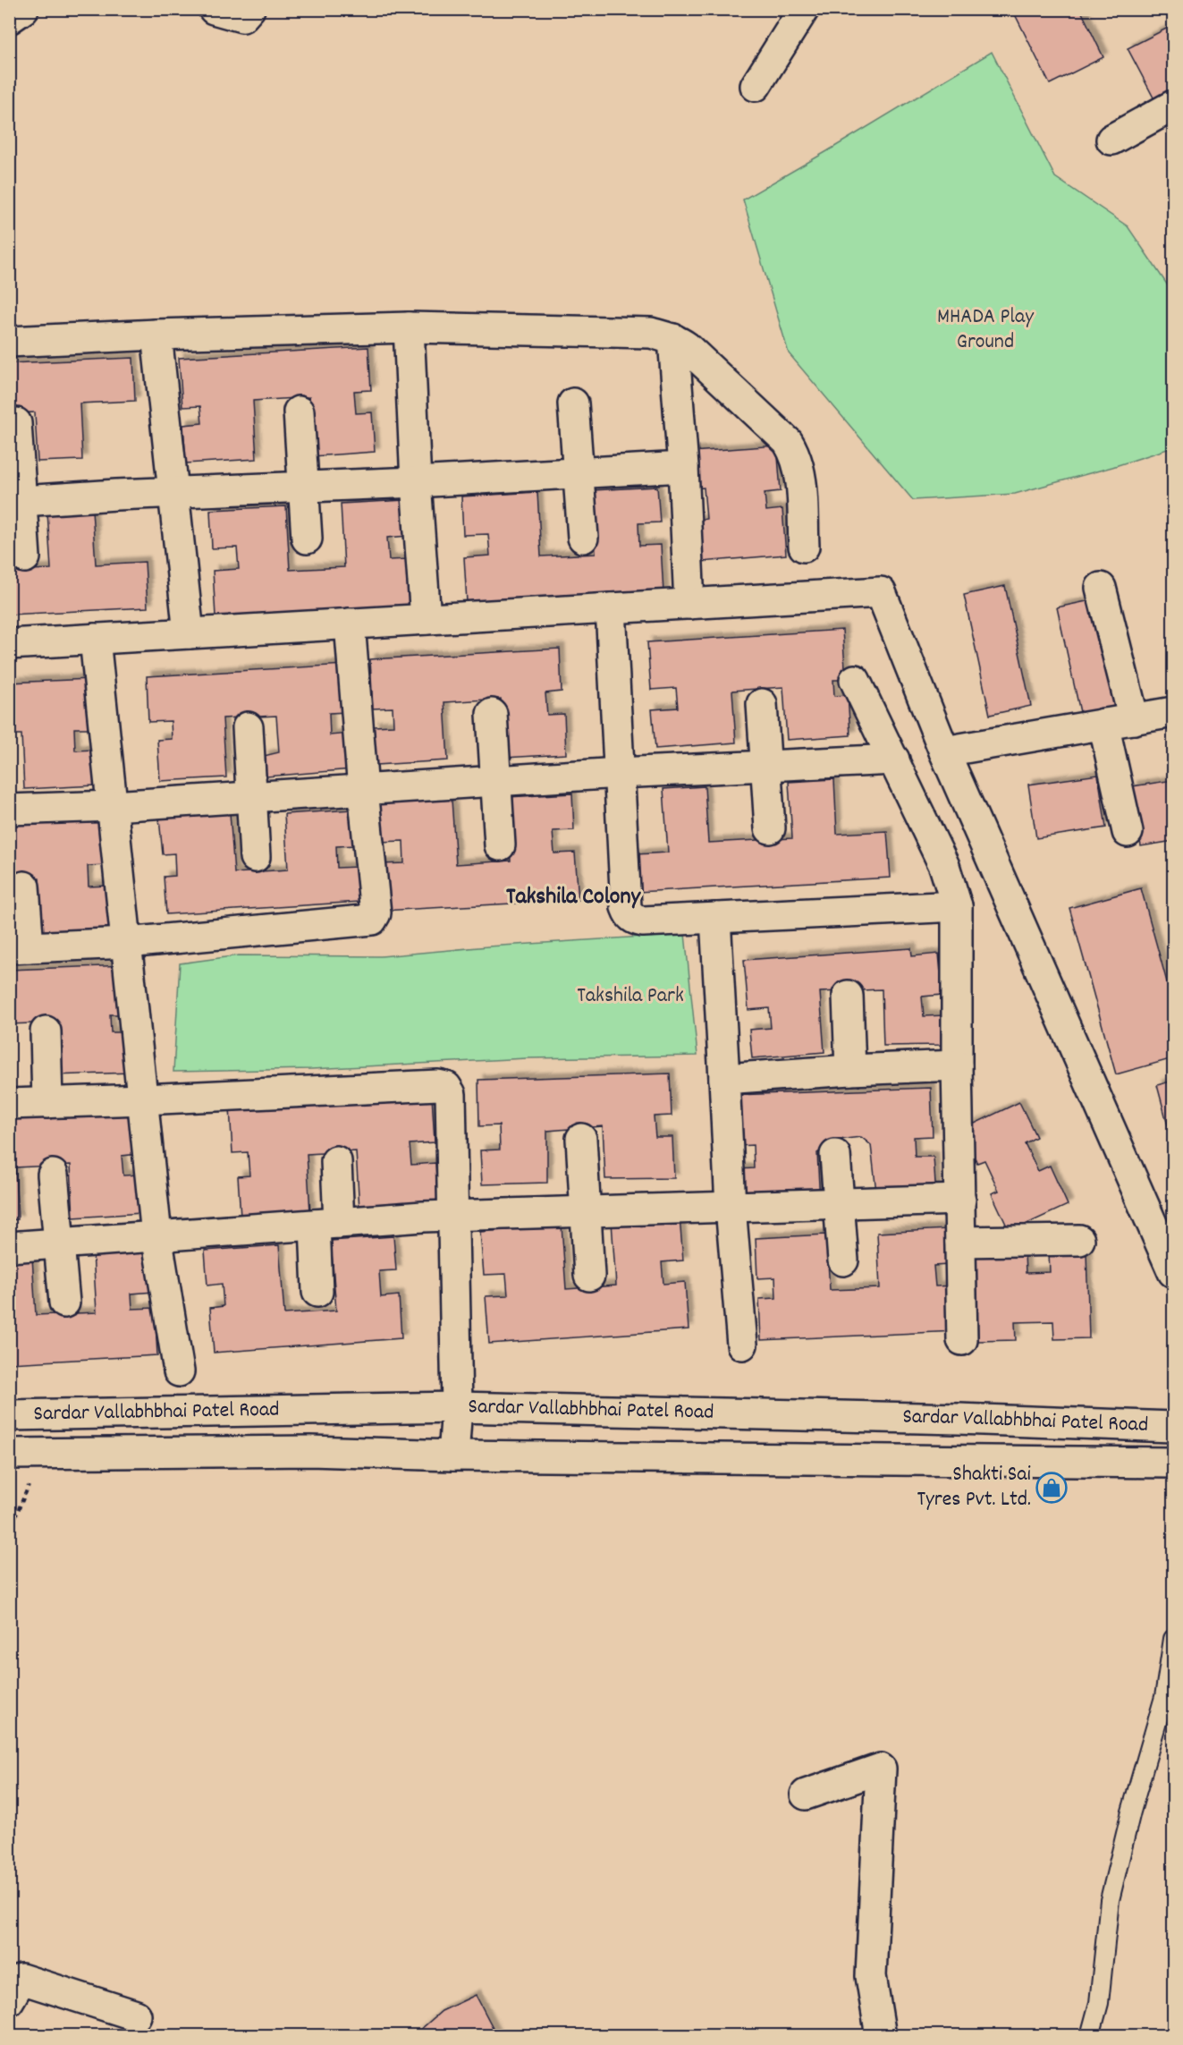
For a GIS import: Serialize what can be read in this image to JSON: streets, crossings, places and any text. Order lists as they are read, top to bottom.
{
  "streets": {
    "street": ["Sardar Vallabhbhai Patel Road"]
  },
  "districts": ["Takshila Colony"],
  "parks": ["MHADA Play Ground", "Takshila Park"],
  "places": {
    "shop": ["Shakti Sai Tyres Pvt. Ltd."]
  }
}
